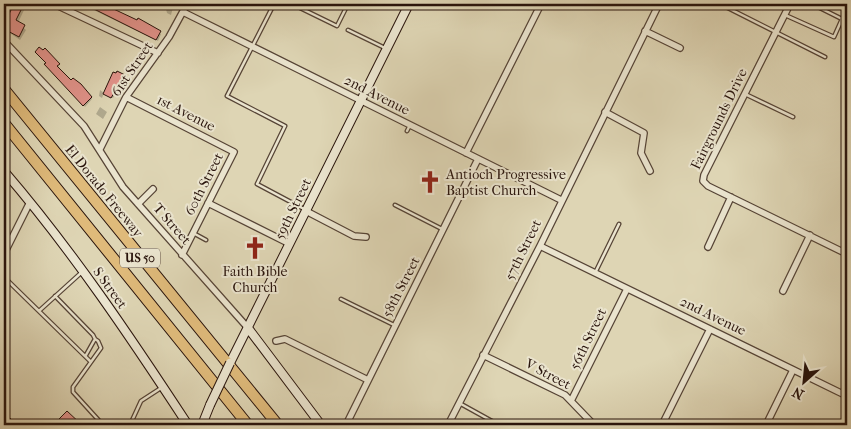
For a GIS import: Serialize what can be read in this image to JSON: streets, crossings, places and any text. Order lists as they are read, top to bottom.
{
  "streets": {
    "highway": ["El Dorado Freeway", "US 50"],
    "street": [
      "61st Street",
      "2nd Avenue",
      "1st Avenue",
      "Fairgrounds Drive",
      "60th Street",
      "59th Street",
      "T Street",
      "57th Street",
      "58th Street",
      "S Street",
      "56th Street",
      "V Street"
    ]
  },
  "crossings": [
    ["61st Street", "2nd Avenue"],
    ["61st Street", "1st Avenue"],
    ["61st Street", "T Street"],
    ["2nd Avenue", "59th Street"],
    ["2nd Avenue", "57th Street"],
    ["2nd Avenue", "58th Street"],
    ["2nd Avenue", "56th Street"],
    ["1st Avenue", "60th Street"],
    ["60th Street", "T Street"],
    ["59th Street", "T Street"],
    ["57th Street", "V Street"],
    ["56th Street", "V Street"]
  ],
  "places": {
    "church": ["Antioch Progressive Baptist Church", "Faith Bible Church"]
  },
  "north": "bottom left"
}
